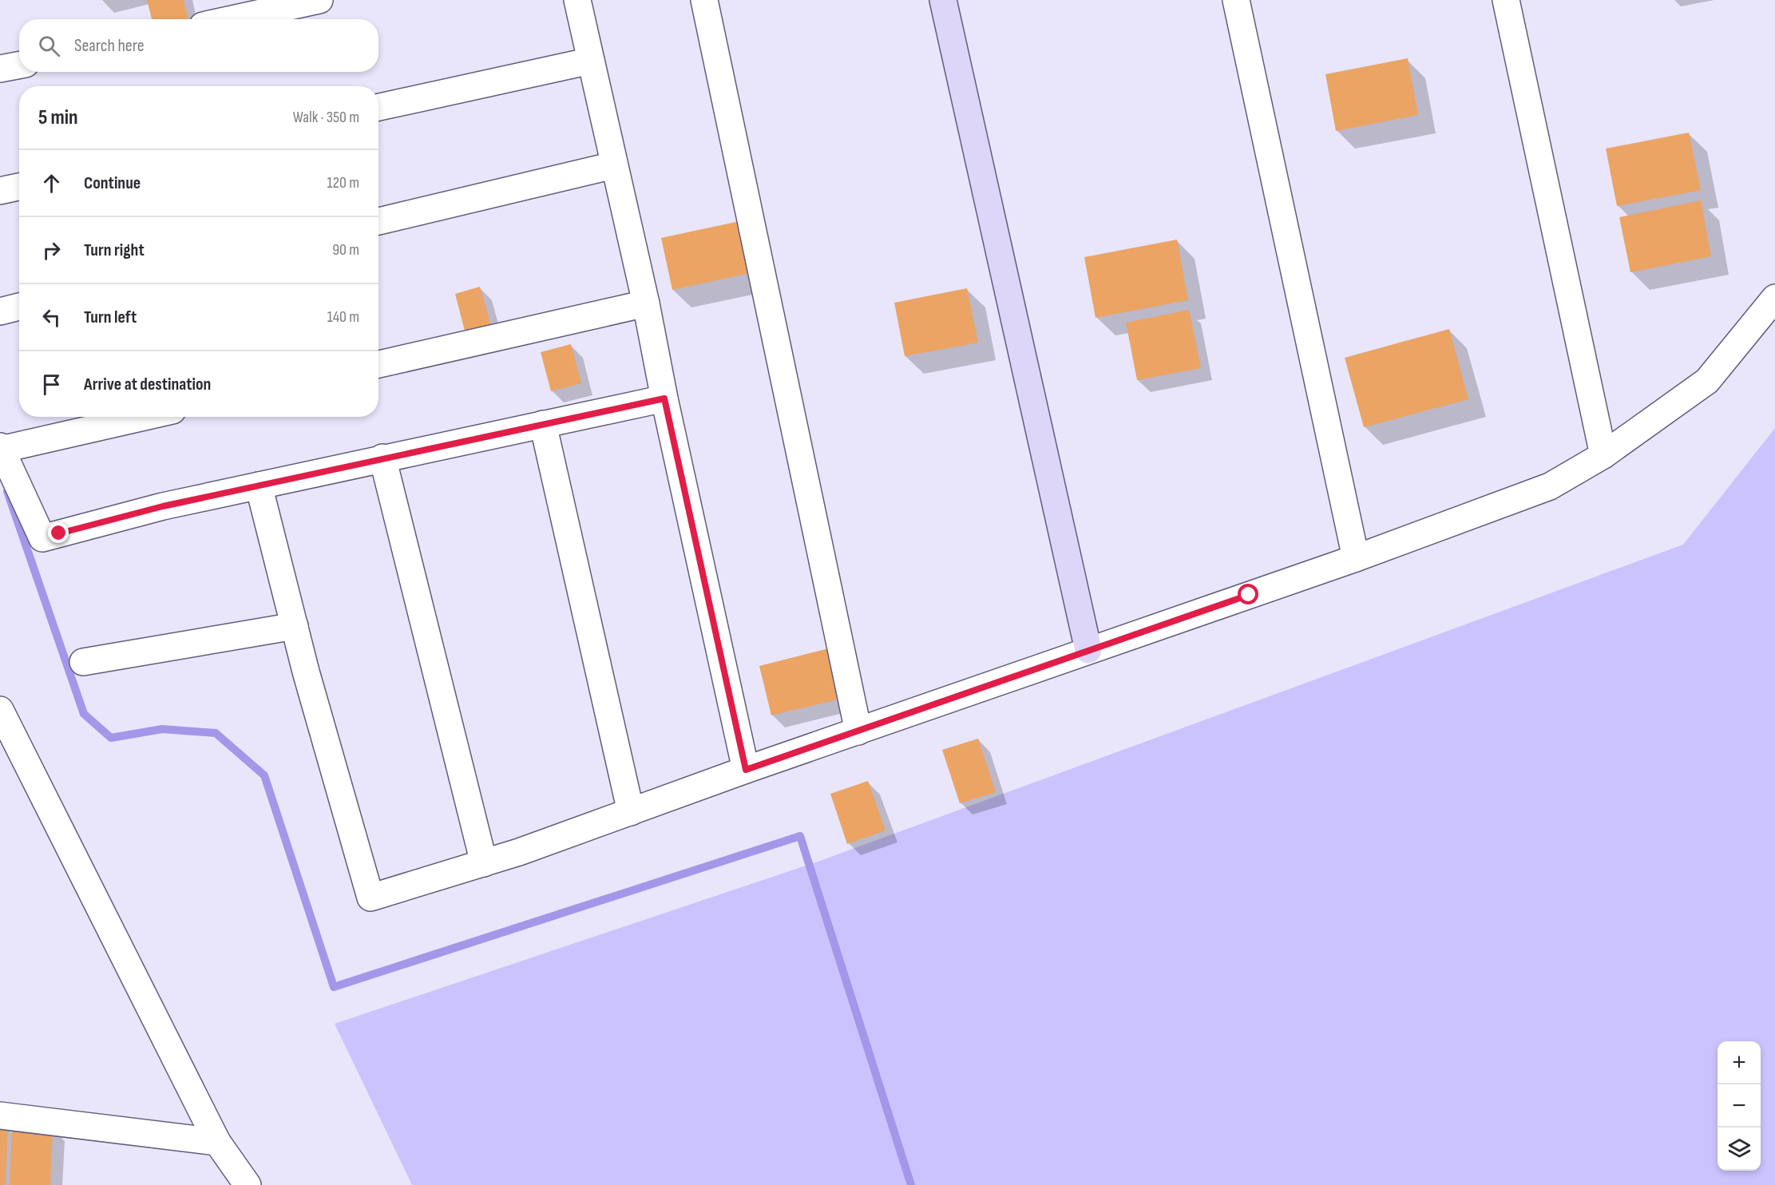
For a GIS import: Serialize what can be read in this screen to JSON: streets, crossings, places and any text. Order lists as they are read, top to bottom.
{
  "page": {
    "search": "Search here",
    "heading": ["5 min", "Walk · 350 m"],
    "list": [
      ["Continue", "120 m"],
      ["Turn right", "90 m"],
      ["Turn left", "140 m"],
      "Arrive at destination"
    ],
    "map_buttons": ["+", "−"]
  }
}
